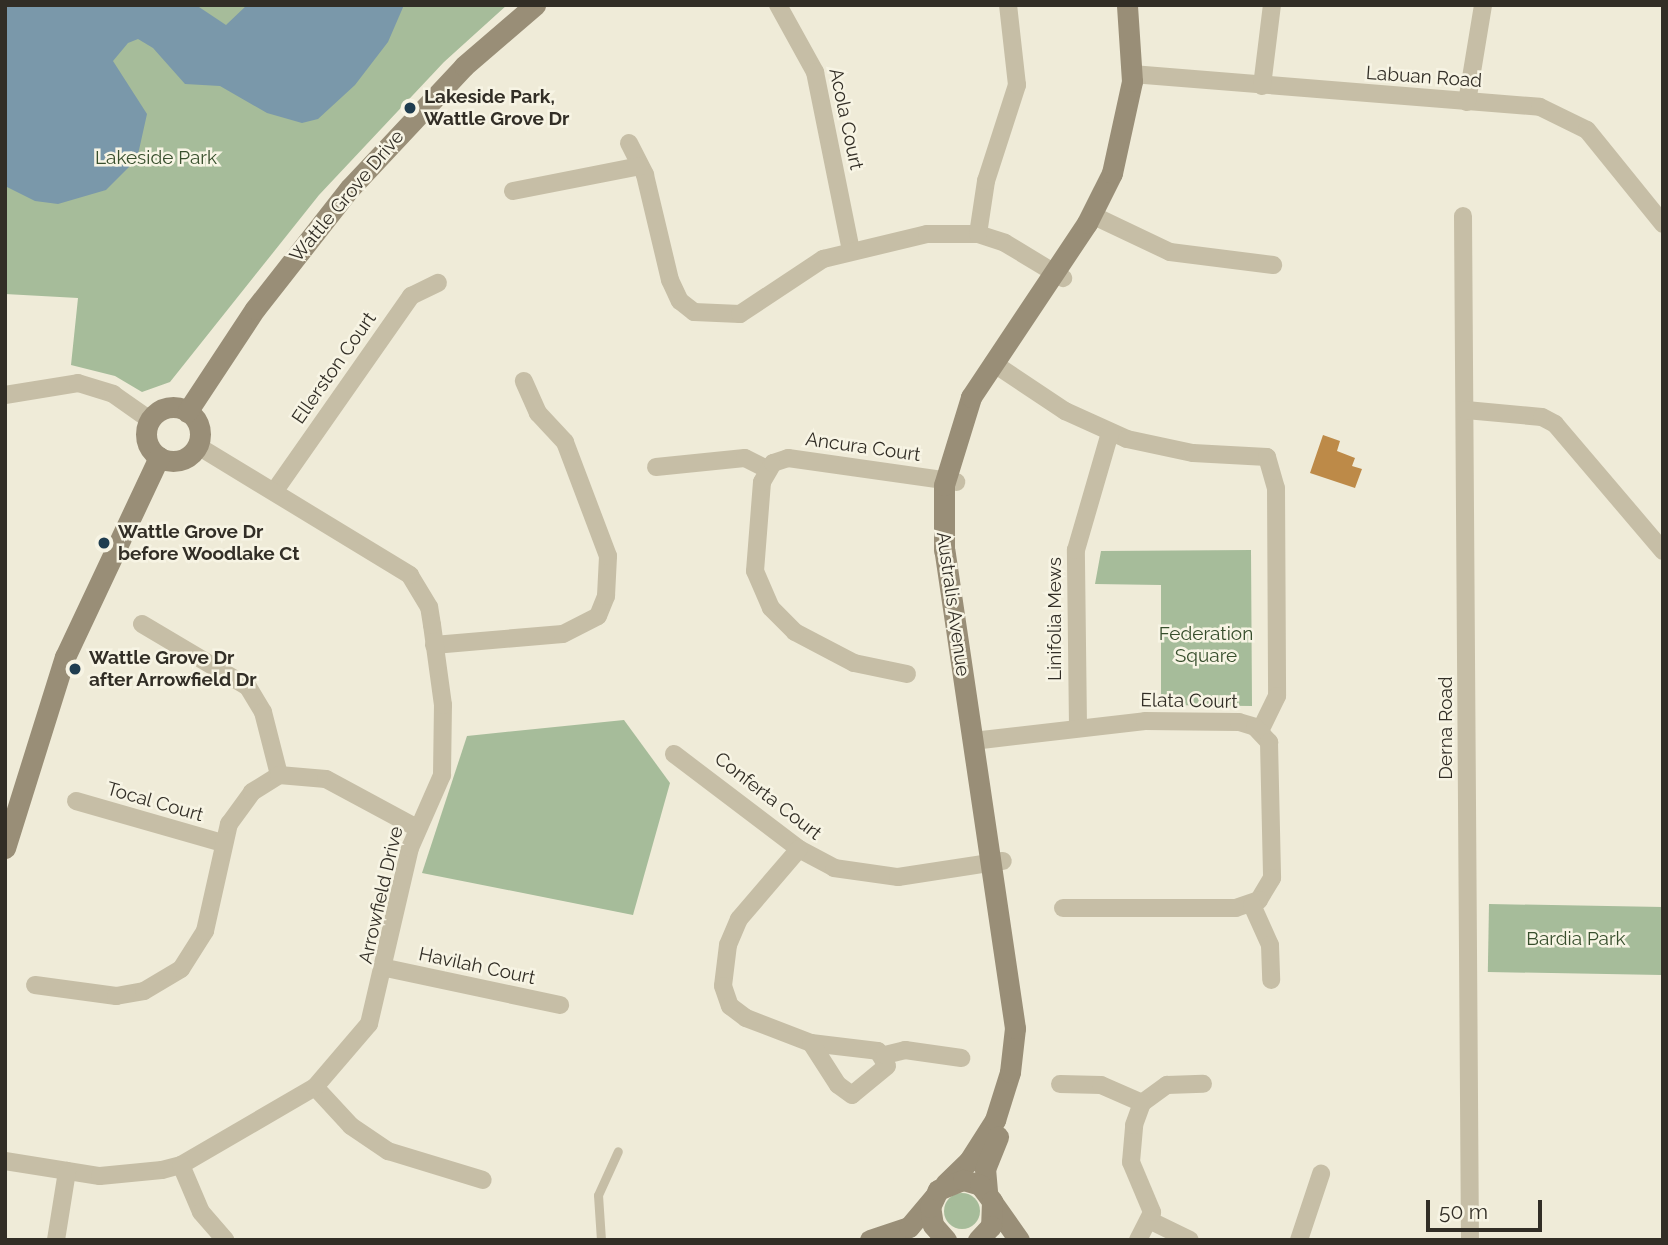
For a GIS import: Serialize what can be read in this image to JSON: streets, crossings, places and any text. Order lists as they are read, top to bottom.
{
  "streets": {
    "street": [
      "Labuan Road",
      "Acola Court",
      "Wattle Grove Drive",
      "Ellerston Court",
      "Ancura Court",
      "Australis Avenue",
      "Linifolia Mews",
      "Elata Court",
      "Derna Road",
      "Conferta Court",
      "Tocal Court",
      "Arrowfield Drive",
      "Havilah Court"
    ]
  },
  "crossings": [
    ["Labuan Road", "Australis Avenue"],
    ["Wattle Grove Drive", "Arrowfield Drive"],
    ["Ellerston Court", "Arrowfield Drive"],
    ["Ancura Court", "Australis Avenue"],
    ["Australis Avenue", "Elata Court"],
    ["Australis Avenue", "Conferta Court"],
    ["Linifolia Mews", "Elata Court"],
    ["Arrowfield Drive", "Havilah Court"]
  ],
  "parks": ["Lakeside Park", "Federation Square", "Bardia Park"],
  "places": ["Lakeside Park, Wattle Grove Dr", "Wattle Grove Dr before Woodlake Ct", "Wattle Grove Dr after Arrowfield Dr"],
  "scale_bar": "50 m"
}
